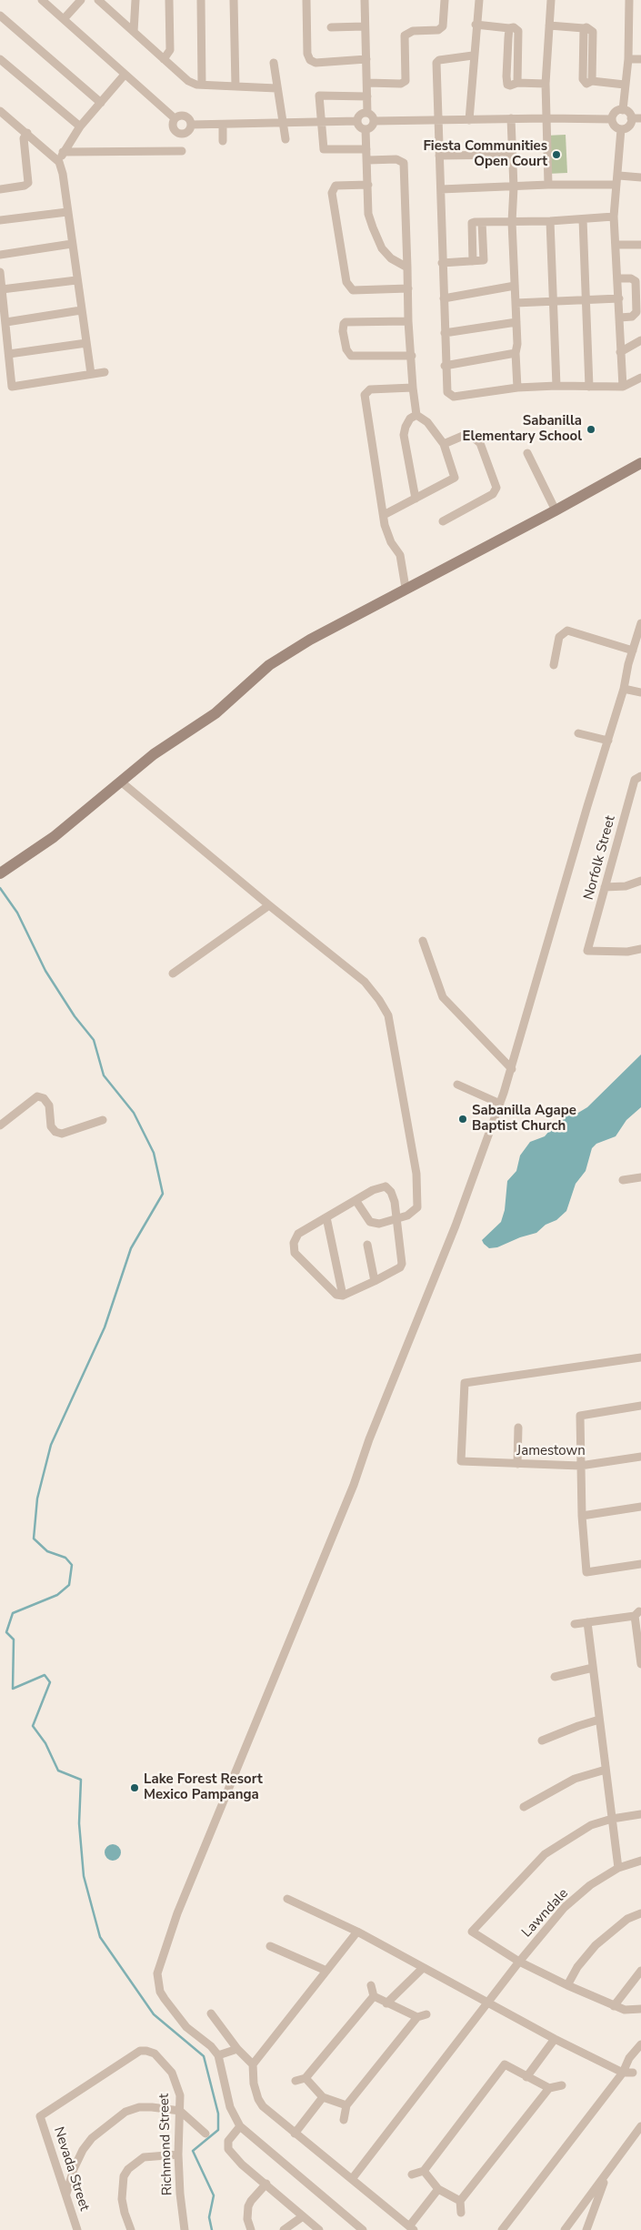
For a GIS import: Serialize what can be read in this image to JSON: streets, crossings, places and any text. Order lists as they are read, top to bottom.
{
  "streets": {
    "street": [
      "Norfolk Street",
      "Jamestown",
      "Lawndale",
      "Richmond Street",
      "Nevada Street"
    ]
  },
  "crossings": [
    ["Richmond Street", "Nevada Street"]
  ],
  "places": [
    "Fiesta Communities Open Court",
    "Sabanilla Elementary School",
    "Sabanilla Agape Baptist Church",
    "Lake Forest Resort Mexico Pampanga"
  ]
}
